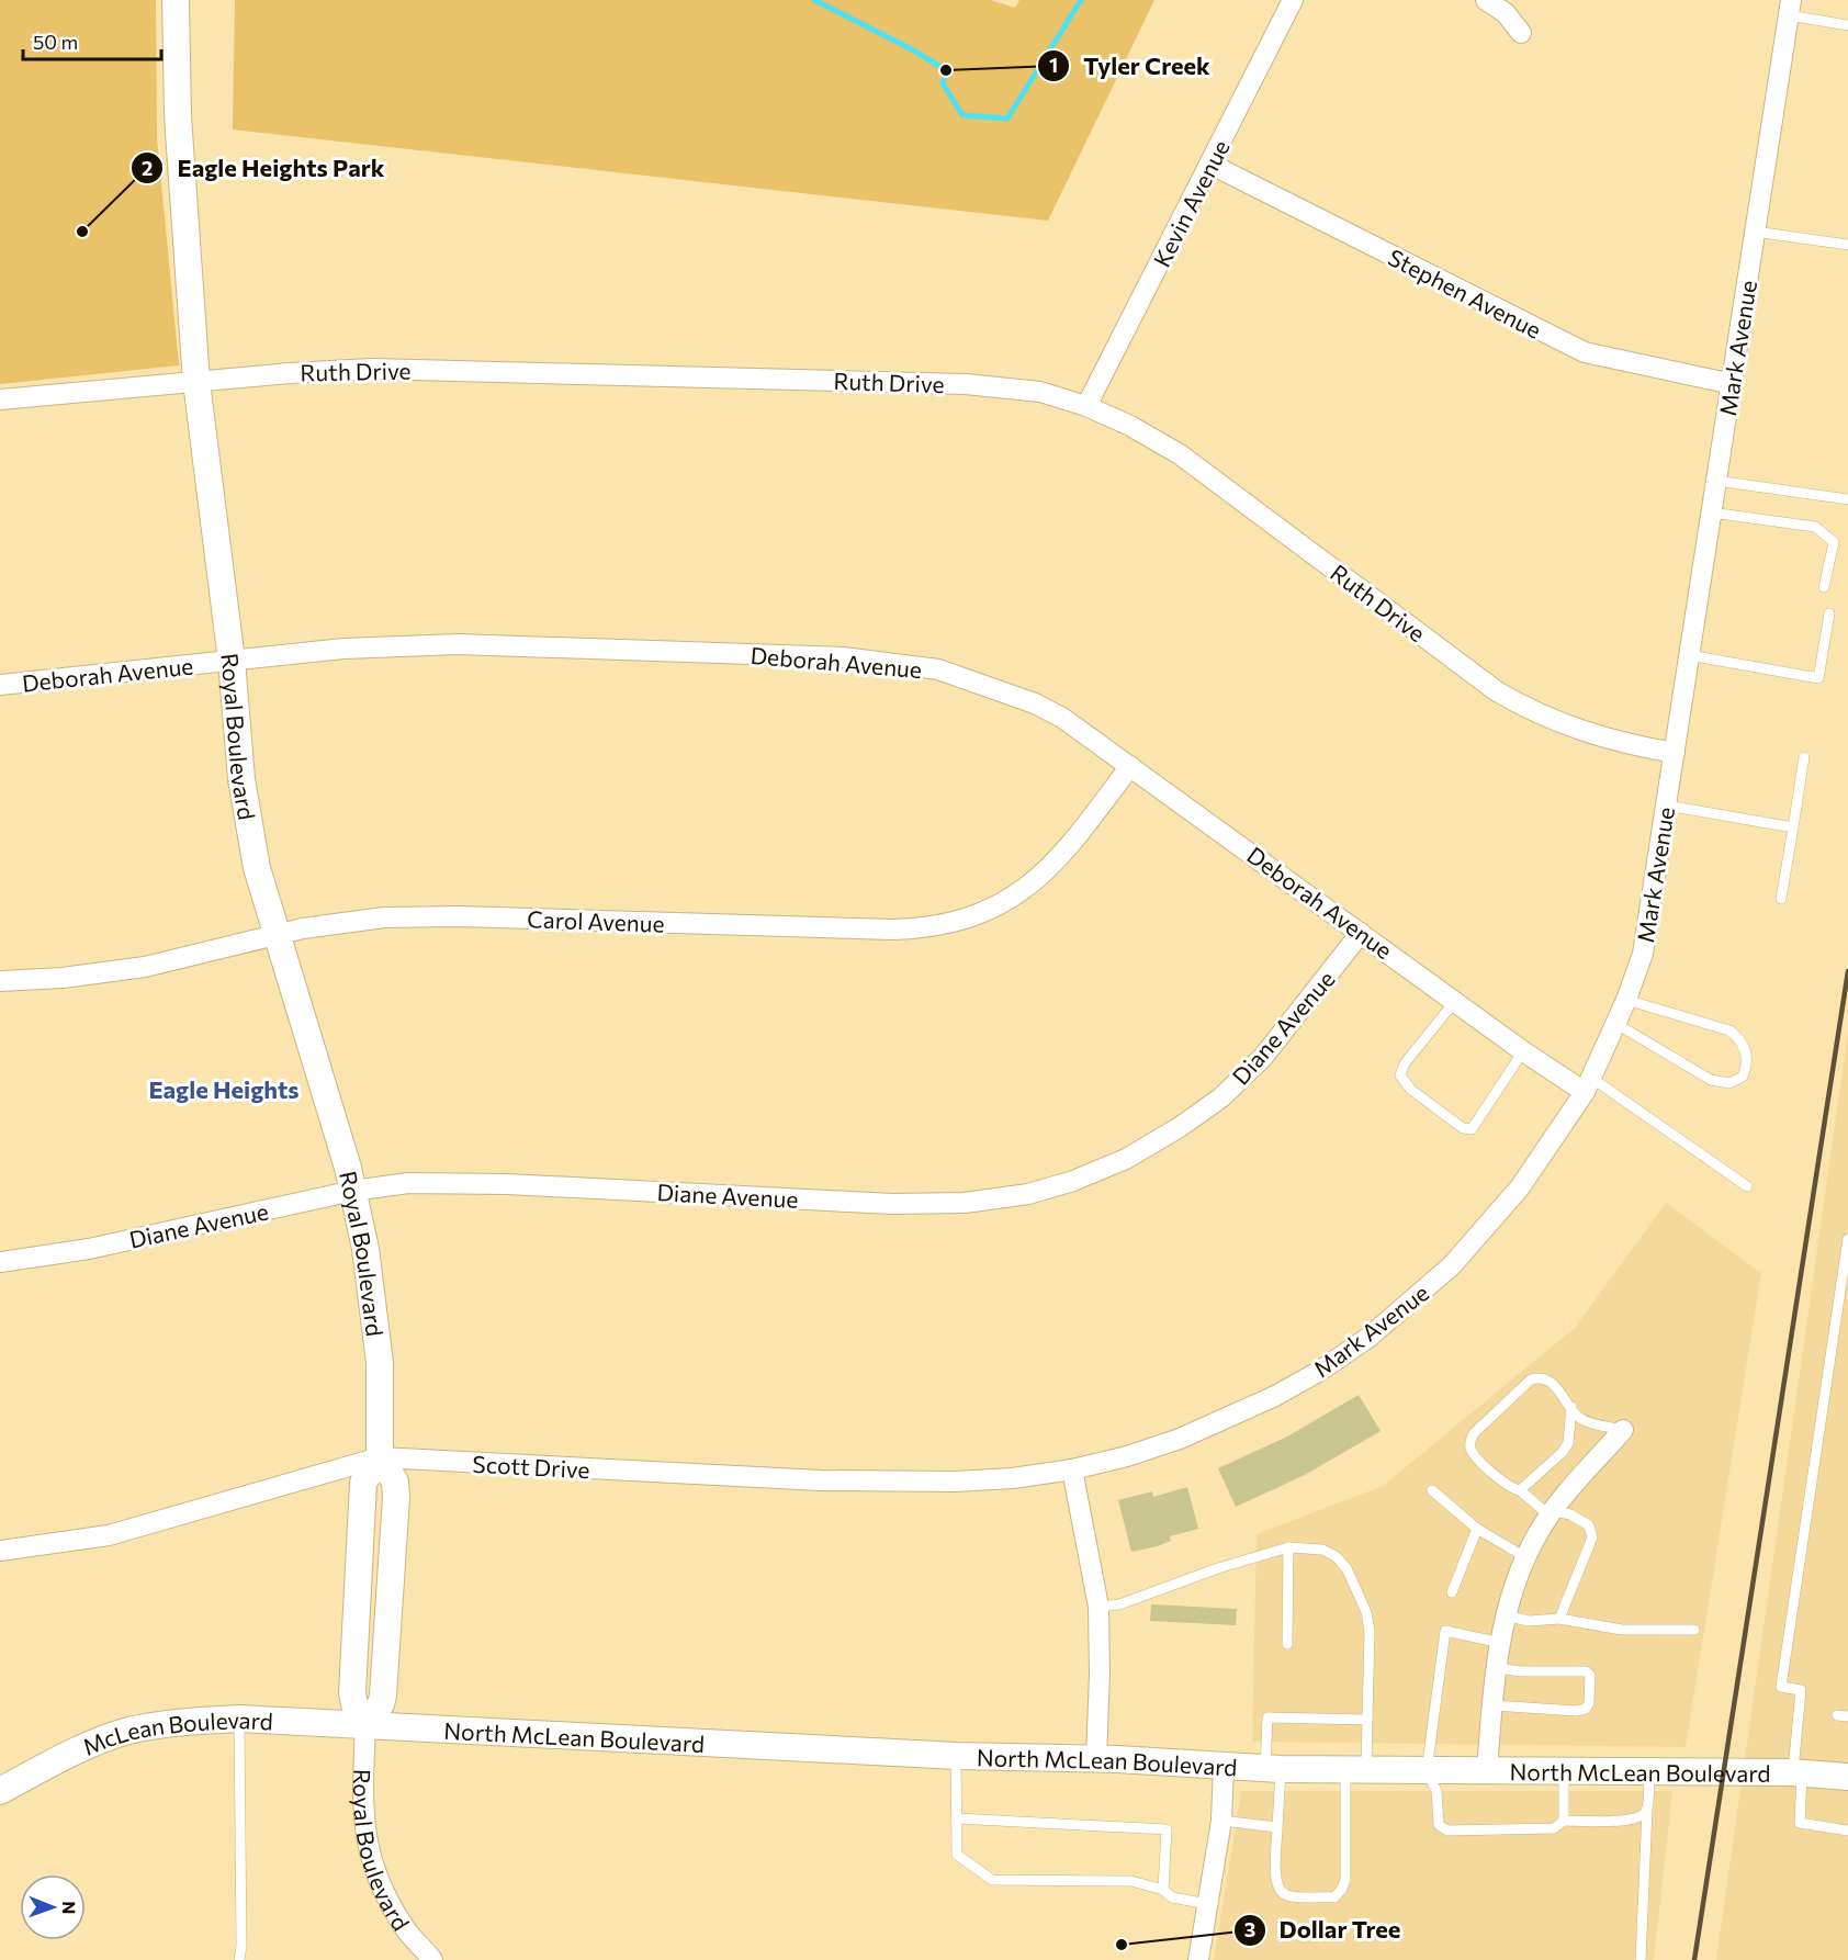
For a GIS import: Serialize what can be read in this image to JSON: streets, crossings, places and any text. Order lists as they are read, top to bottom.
{
  "streets": {
    "main road": ["Royal Boulevard", "North McLean Boulevard", "McLean Boulevard"],
    "street": [
      "Kevin Avenue",
      "Stephen Avenue",
      "Mark Avenue",
      "Ruth Drive",
      "Deborah Avenue",
      "Carol Avenue",
      "Diane Avenue",
      "Scott Drive"
    ]
  },
  "crossings": [
    ["Kevin Avenue", "Stephen Avenue"],
    ["Kevin Avenue", "Ruth Drive"],
    ["Stephen Avenue", "Mark Avenue"],
    ["Mark Avenue", "Ruth Drive"],
    ["Mark Avenue", "Deborah Avenue"],
    ["Mark Avenue", "Scott Drive"],
    ["Ruth Drive", "Royal Boulevard"],
    ["Deborah Avenue", "Royal Boulevard"],
    ["Deborah Avenue", "Carol Avenue"],
    ["Deborah Avenue", "Diane Avenue"],
    ["Royal Boulevard", "Carol Avenue"],
    ["Royal Boulevard", "Diane Avenue"],
    ["Royal Boulevard", "Scott Drive"],
    ["Royal Boulevard", "North McLean Boulevard"],
    ["Royal Boulevard", "McLean Boulevard"],
    ["North McLean Boulevard", "McLean Boulevard"]
  ],
  "districts": ["Eagle Heights"],
  "places": ["Tyler Creek", "Eagle Heights Park", "Dollar Tree"],
  "scale_bar": "50 m",
  "north": "right"
}
